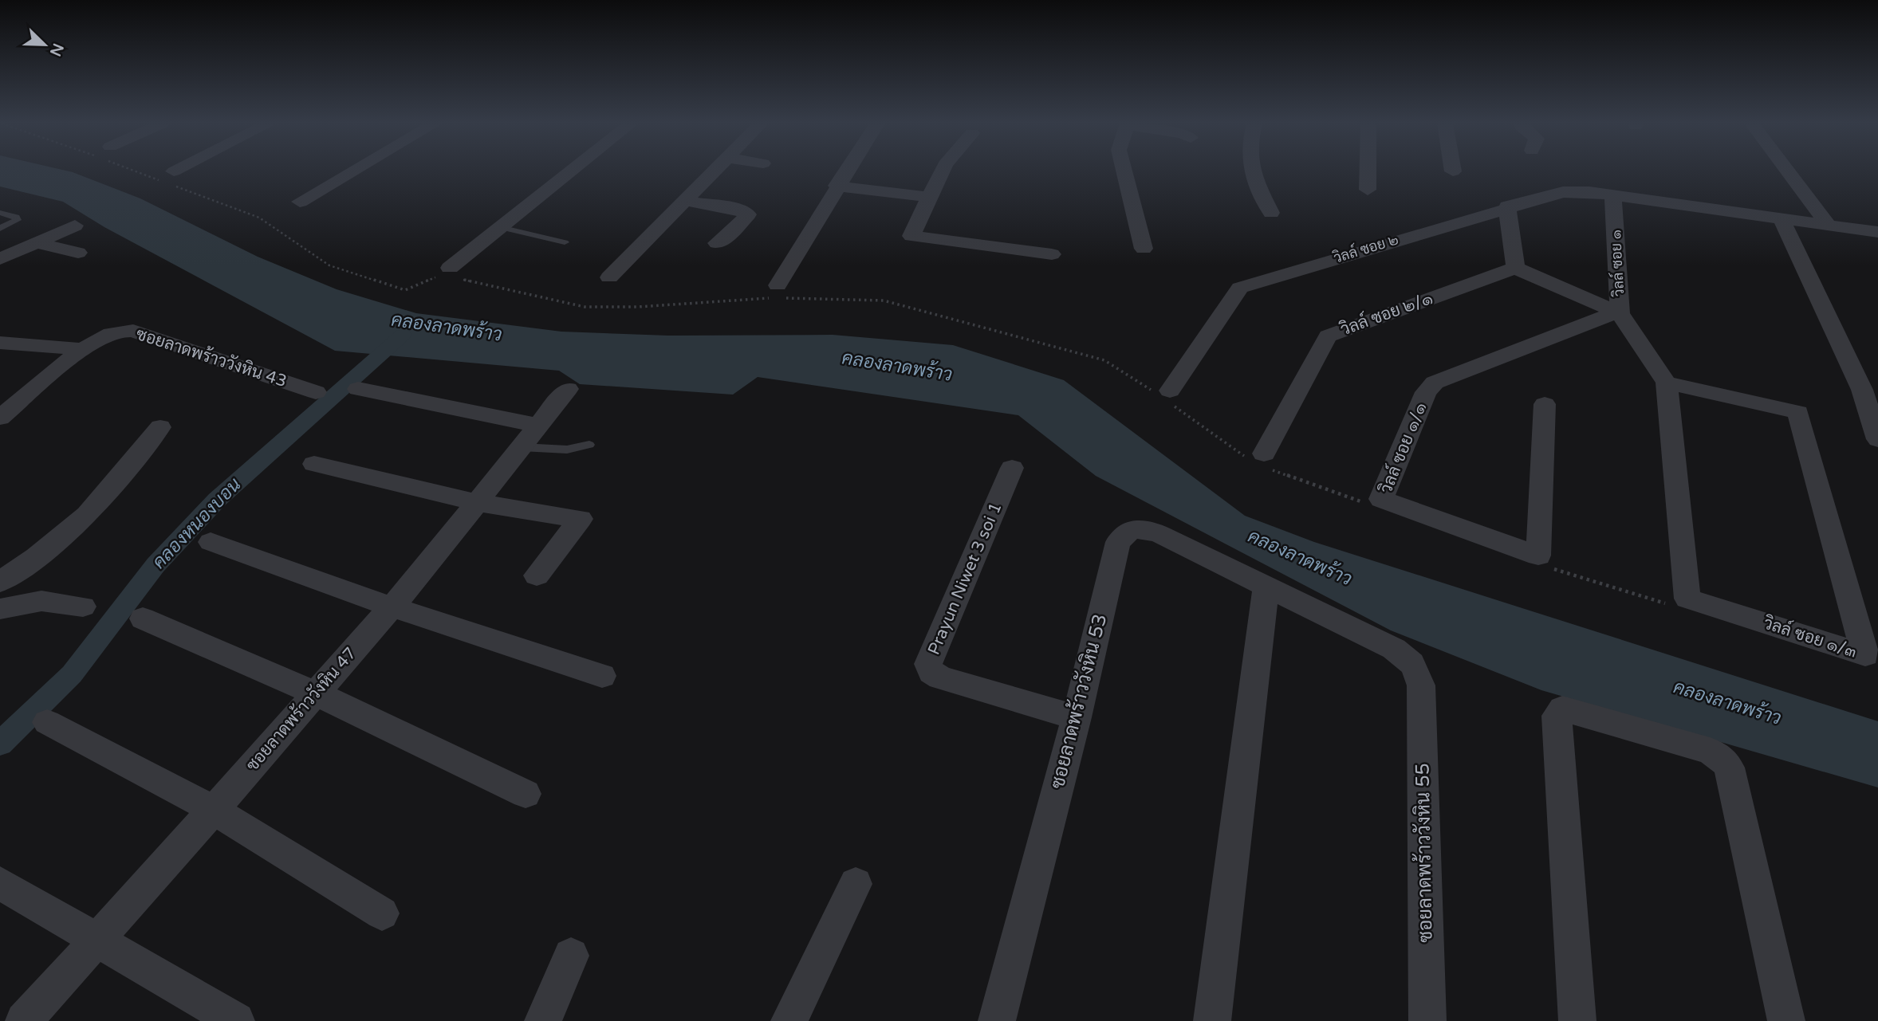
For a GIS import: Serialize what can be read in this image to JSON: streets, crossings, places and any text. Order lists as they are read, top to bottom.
{
  "streets": {
    "street": [
      "วิลล์ ซอย ๒",
      "วิลล์ ซอย ๑",
      "วิลล์ ซอย ๒/๑",
      "ซอยลาดพร้าววังหิน 43",
      "วิลล์ ซอย ๑/๑",
      "Prayun Niwet 3 soi 1",
      "วิลล์ ซอย ๑/๓",
      "ซอยลาดพร้าววังหิน 53",
      "ซอยลาดพร้าววังหิน 47",
      "ซอยลาดพร้าววังหิน 55"
    ]
  },
  "crossings": [
    ["วิลล์ ซอย ๒", "วิลล์ ซอย ๑"],
    ["วิลล์ ซอย ๑", "วิลล์ ซอย ๑/๑"],
    ["วิลล์ ซอย ๑", "วิลล์ ซอย ๑/๓"],
    ["Prayun Niwet 3 soi 1", "ซอยลาดพร้าววังหิน 53"],
    ["ซอยลาดพร้าววังหิน 53", "ซอยลาดพร้าววังหิน 55"]
  ],
  "water": ["คลองลาดพร้าว", "คลองหนองบอน"],
  "north": "bottom right"
}
